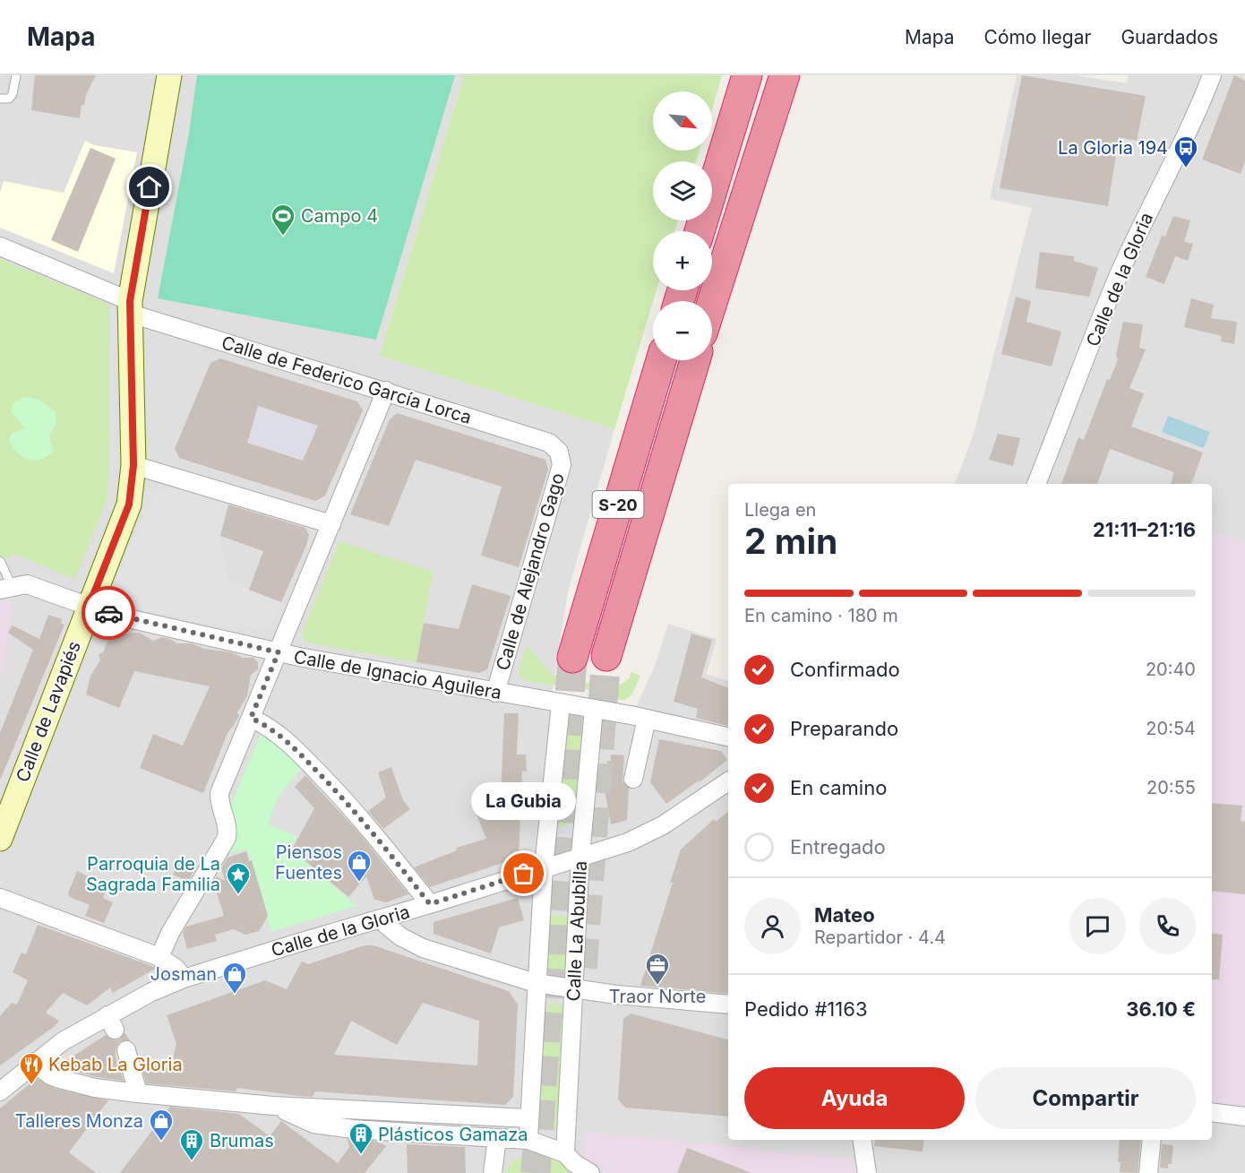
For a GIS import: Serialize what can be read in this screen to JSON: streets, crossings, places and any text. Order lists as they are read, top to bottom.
{
  "streets": {
    "highway": ["S-20"],
    "main road": ["Calle de Lavapiés"],
    "street": [
      "Calle de la Gloria",
      "Calle de Federico García Lorca",
      "Calle de Alejandro Gago",
      "Calle de Ignacio Aguilera",
      "Calle La Abubilla"
    ]
  },
  "crossings": [
    ["Calle de la Gloria", "Calle La Abubilla"],
    ["Calle de Federico García Lorca", "Calle de Alejandro Gago"],
    ["Calle de Federico García Lorca", "Calle de Lavapiés"],
    ["Calle de Alejandro Gago", "Calle de Ignacio Aguilera"],
    ["Calle de Ignacio Aguilera", "Calle de Lavapiés"],
    ["Calle de Ignacio Aguilera", "Calle La Abubilla"]
  ],
  "places": {
    "bus stop": ["La Gloria 194"],
    "sports": ["Campo 4"],
    "other": ["La Gubia"],
    "shop": ["Piensos Fuentes", "Josman", "Talleres Monza"],
    "place": ["Parroquia de La Sagrada Familia"],
    "office": ["Traor Norte"],
    "restaurant": ["Kebab La Gloria"],
    "building": ["Plásticos Gamaza", "Brumas"]
  },
  "north": "bottom right",
  "page": {
    "header": "Mapa",
    "nav": ["Mapa", "Cómo llegar", "Guardados"],
    "map_buttons": ["+", "−"],
    "heading": ["2 min", "Llega en", "21:11–21:16"],
    "panel": [
      "Mateo",
      "Repartidor · 4.4",
      "Pedido #1163",
      "36.10 €"
    ],
    "bar": "En camino · 180 m",
    "list": [
      ["Confirmado", "20:40"],
      ["Preparando", "20:54"],
      ["En camino", "20:55"],
      "Entregado"
    ],
    "bubble": "La Gubia",
    "buttons": ["Ayuda", "Compartir"]
  }
}
